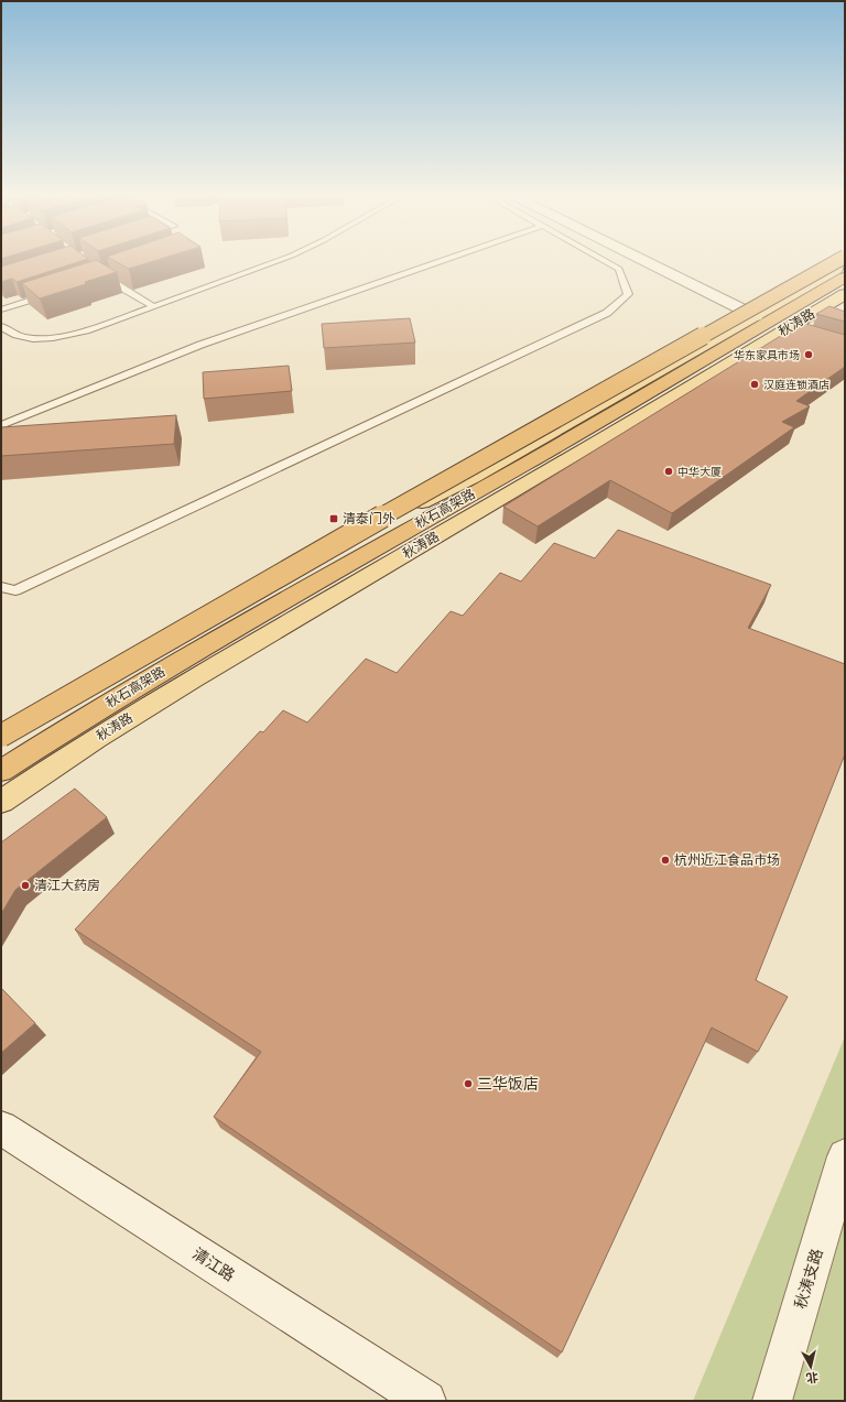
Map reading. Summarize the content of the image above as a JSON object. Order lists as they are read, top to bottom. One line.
{"streets":{"highway":["秋石高架路"],"main road":["秋涛路"],"street":["清江路","秋涛支路"]},"places":{"other":["华东家具市场","汉庭连锁酒店","中华大厦","杭州近江食品市场","清江大药房","三华饭店"],"transit":["清泰门外"]},"north":"bottom"}
